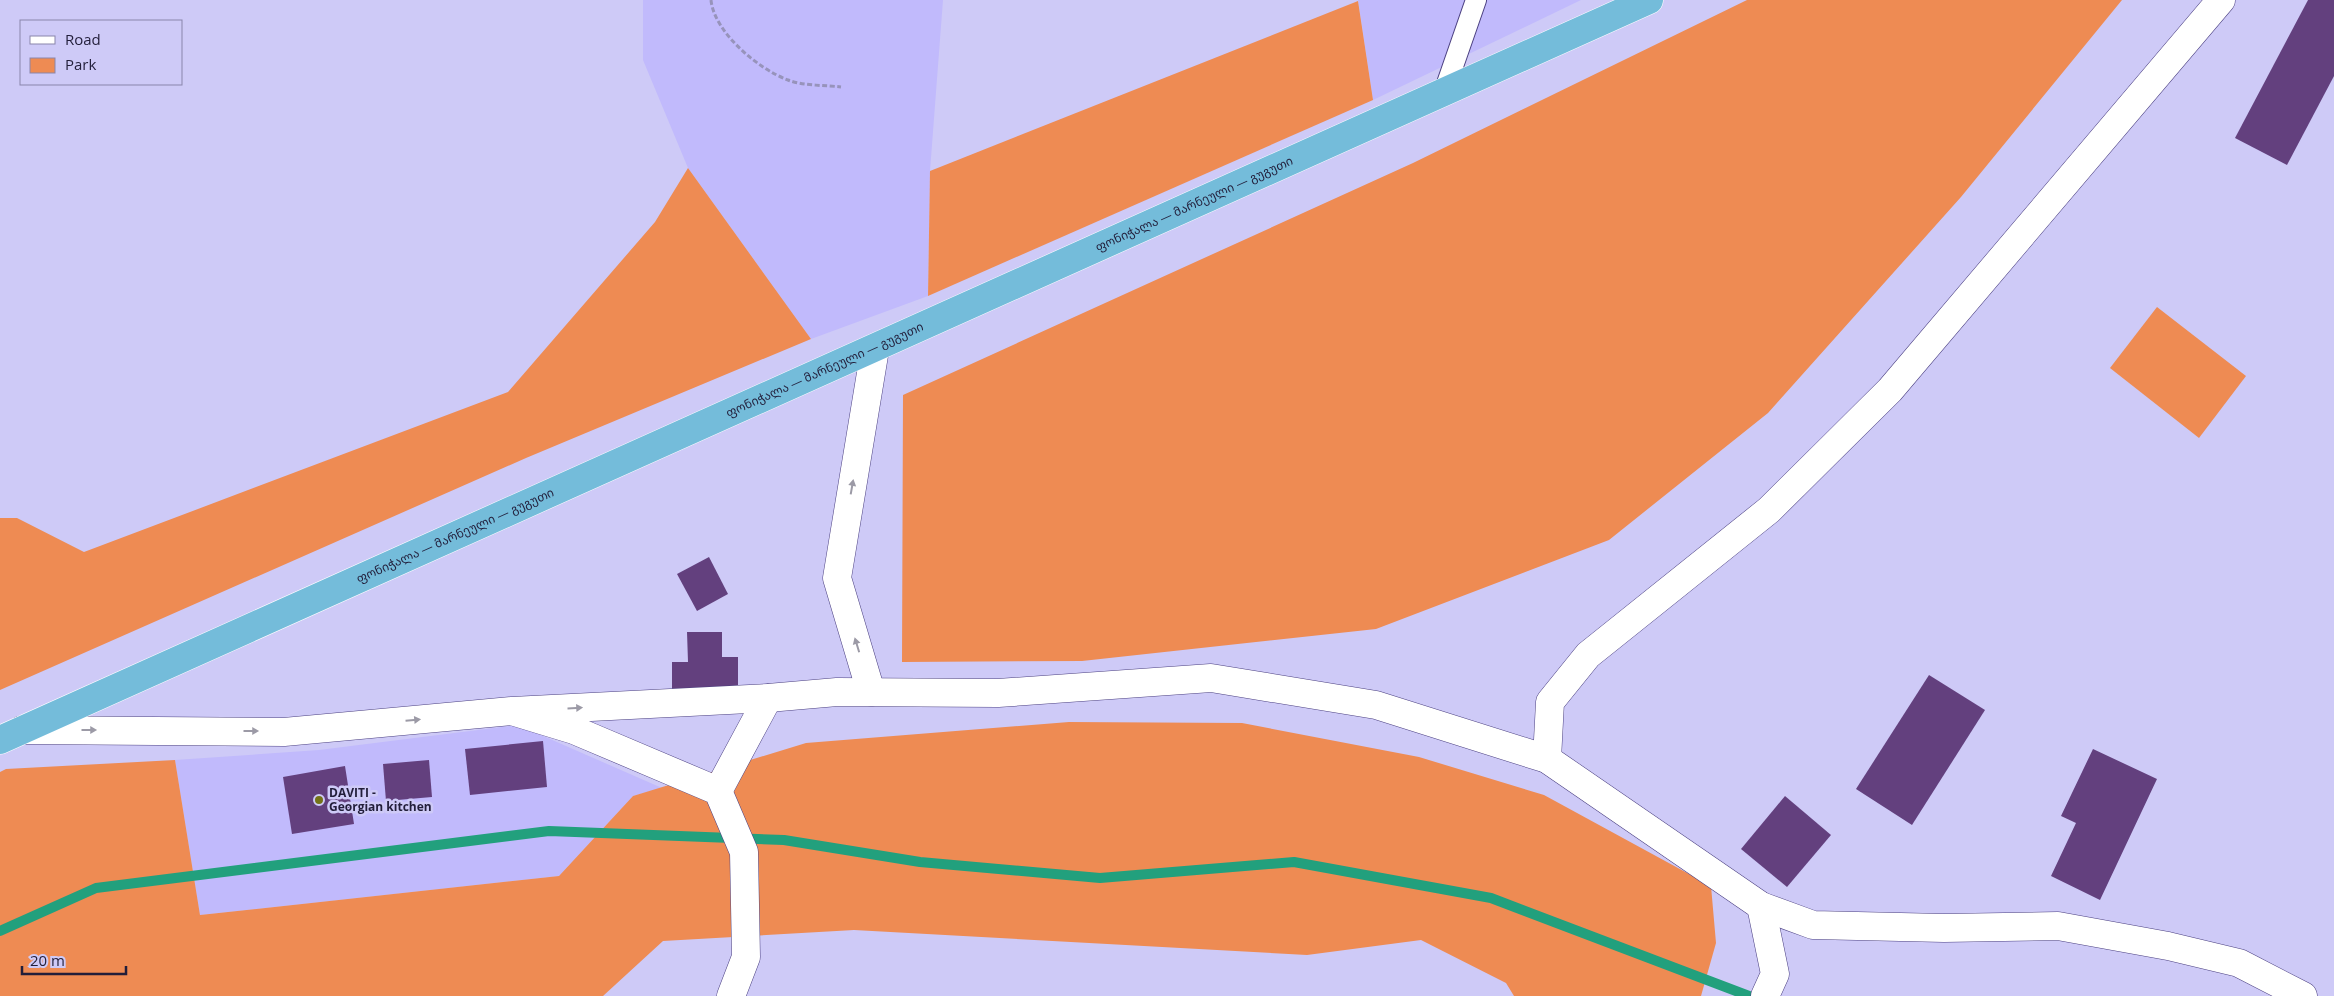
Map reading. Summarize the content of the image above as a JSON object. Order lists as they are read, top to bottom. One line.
{"streets":{"highway":["ფონიჭალა — მარნეული — გუგუთი"]},"places":["DAVITI - Georgian kitchen"],"legend":["Road","Park"],"scale_bar":"20 m"}
